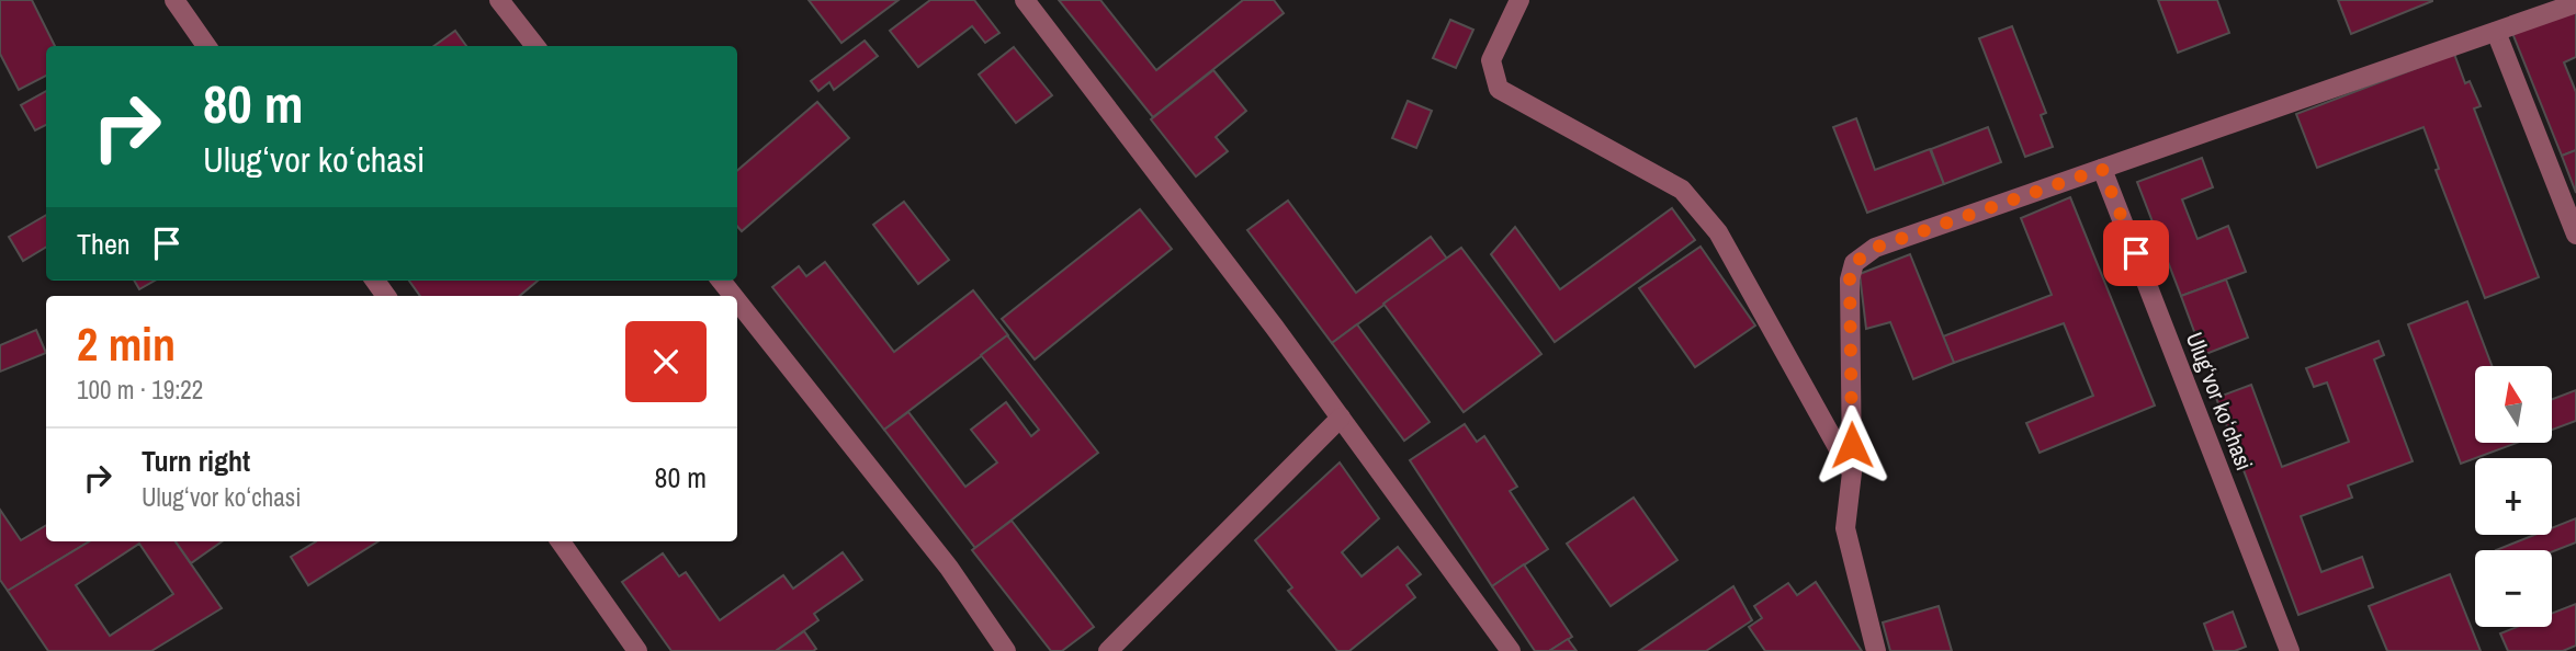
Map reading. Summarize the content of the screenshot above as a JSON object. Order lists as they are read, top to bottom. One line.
{"streets":{"street":["Ulugʻvor koʻchasi"]},"north":"top","page":{"turn":["80 m","Ulugʻvor koʻchasi"],"then":"Then","heading":["2 min","100 m · 19:22"],"map_buttons":["+","−"],"list":[{"name":"Turn right","note":"Ulugʻvor koʻchasi","value":"80 m"}]}}
